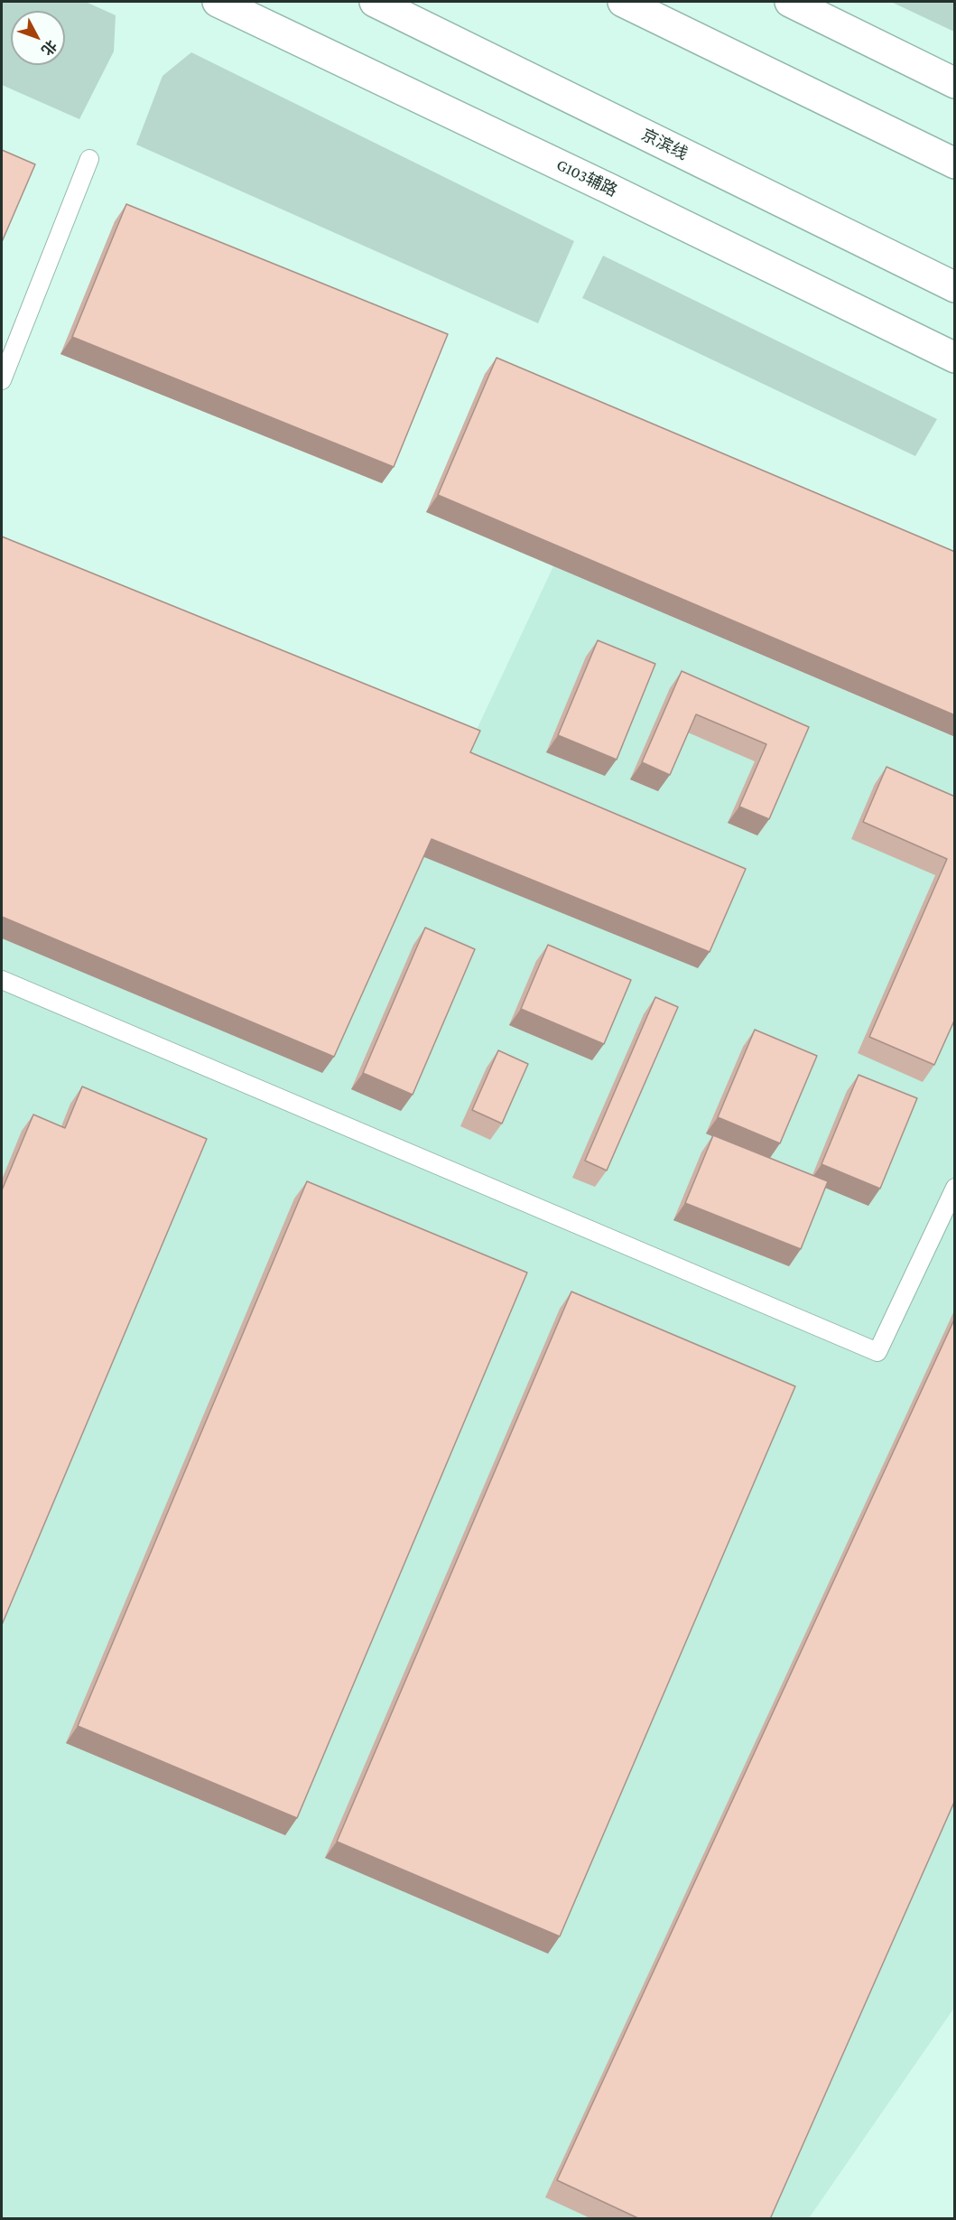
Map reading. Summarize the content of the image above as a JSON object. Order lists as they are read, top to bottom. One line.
{"streets":{"main road":["京滨线","G103辅路"]},"north":"bottom right"}
